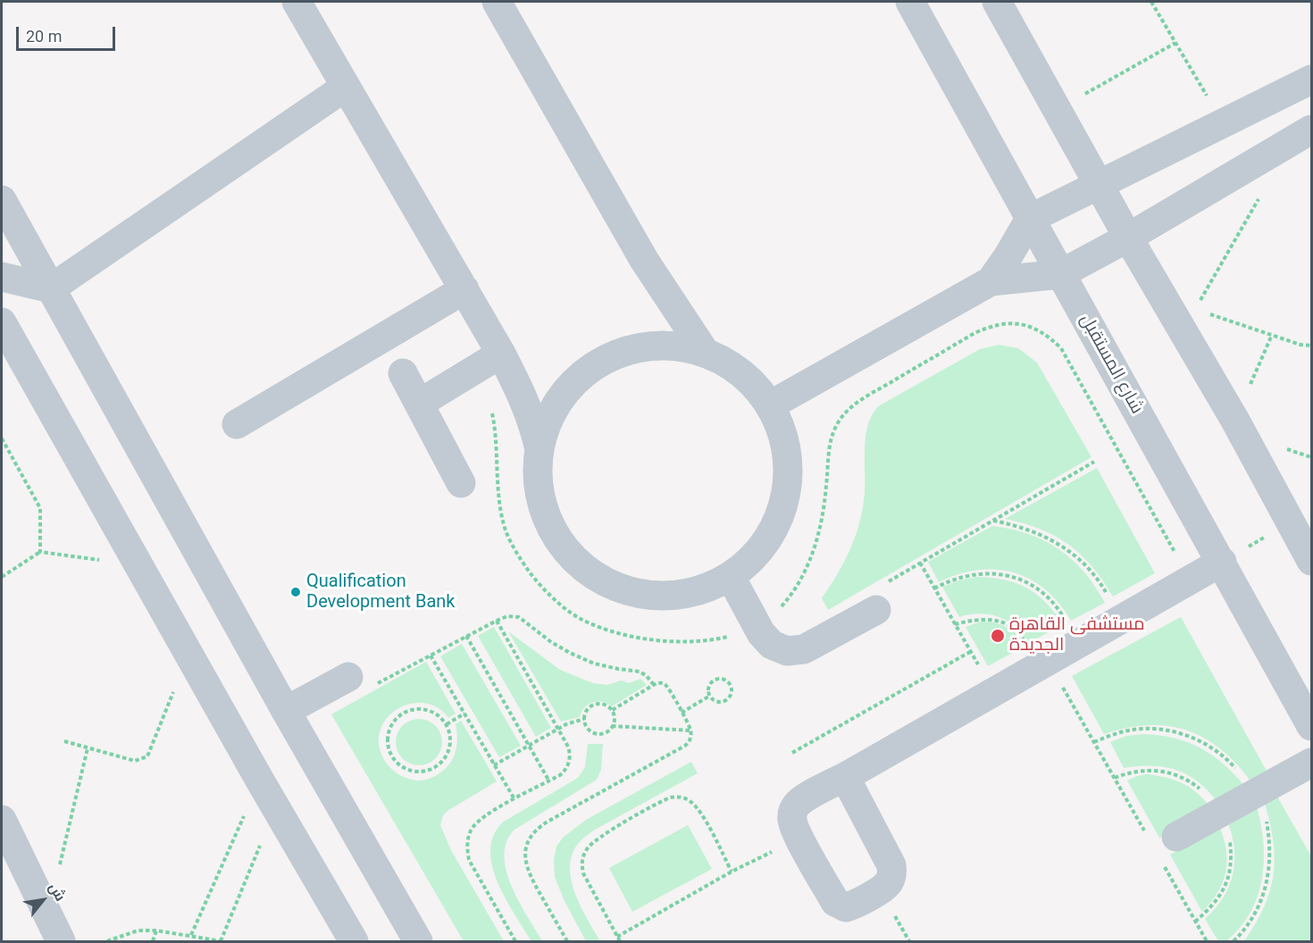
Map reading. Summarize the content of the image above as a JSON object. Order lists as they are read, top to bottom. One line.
{"streets":{"street":["شارع المستقبل"]},"places":["Qualification Development Bank","مستشفى القاهرة الجديدة"],"scale_bar":"20 m","north":"top right"}
